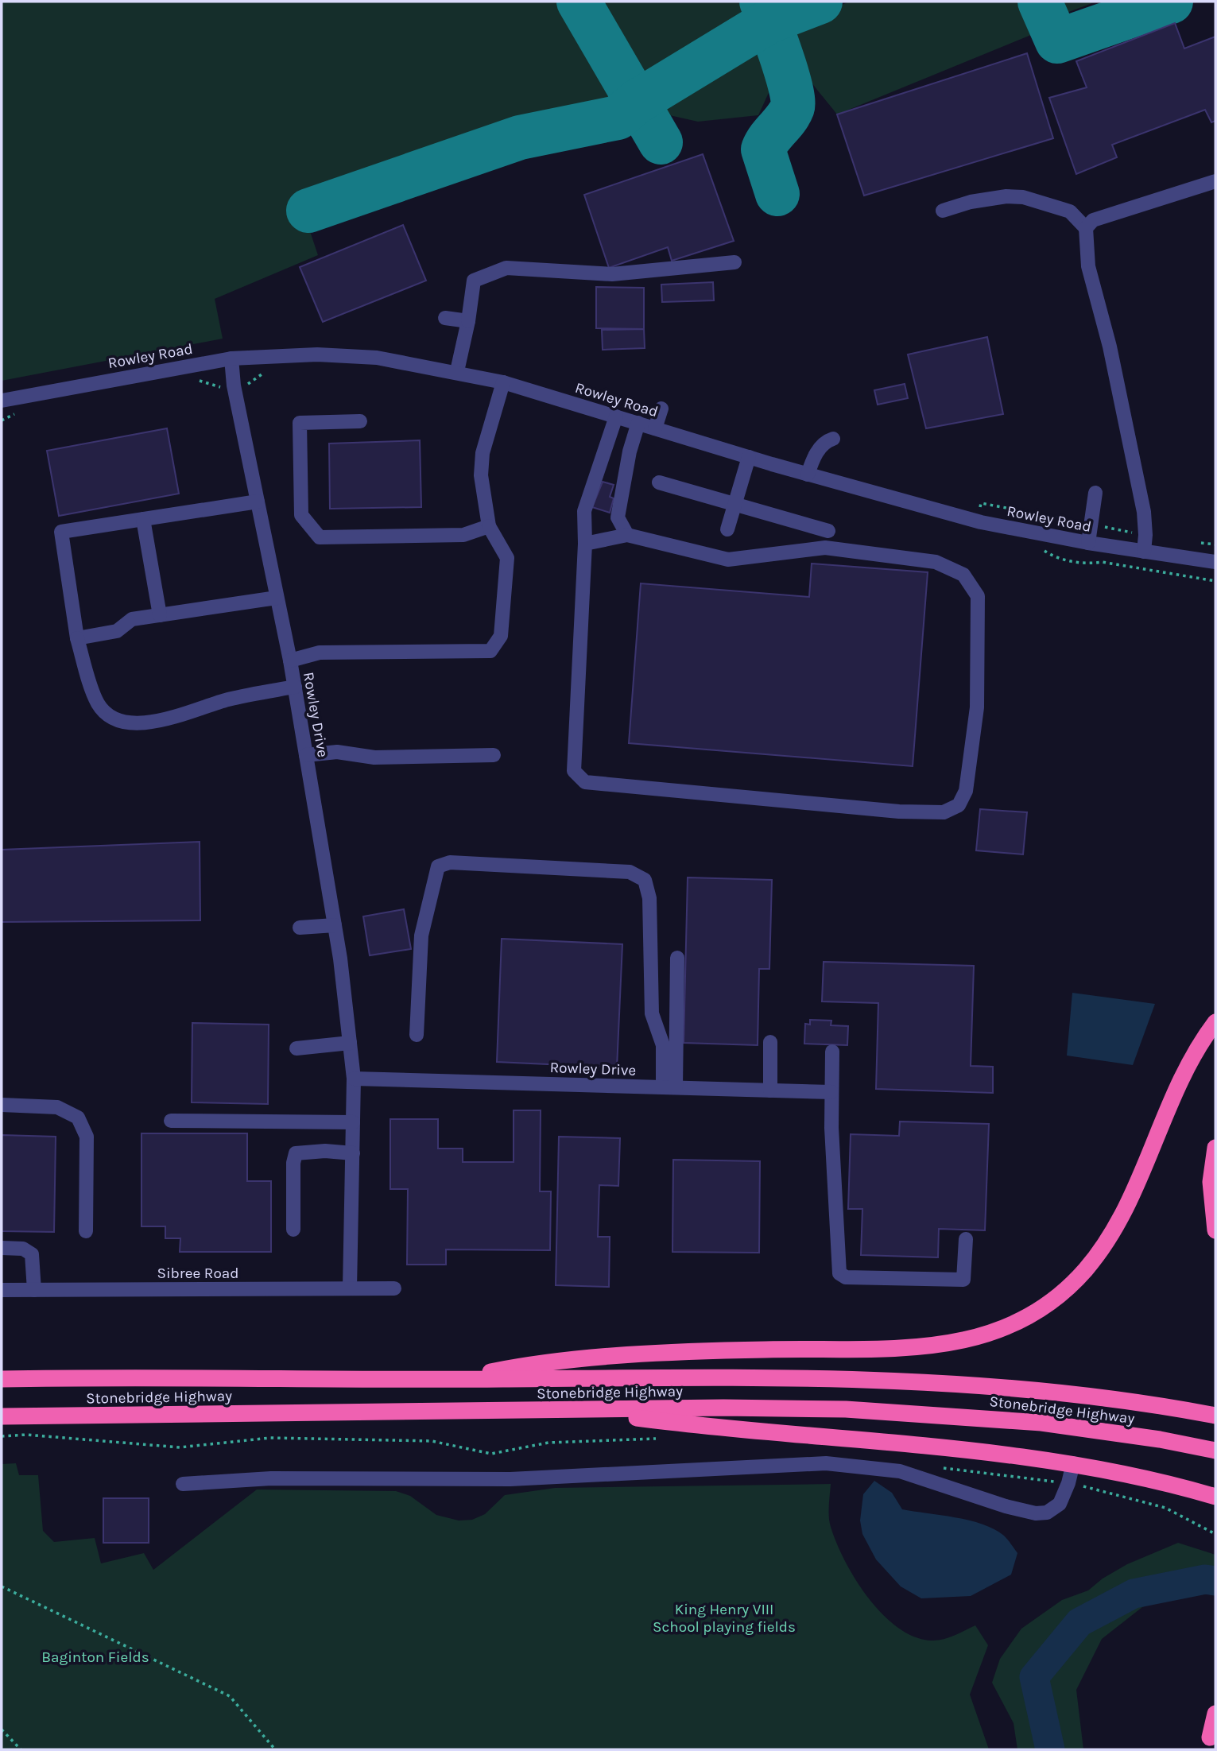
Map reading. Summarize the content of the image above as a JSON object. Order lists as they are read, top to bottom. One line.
{"streets":{"highway":["Stonebridge Highway"],"street":["Rowley Road","Rowley Drive","Sibree Road"]},"crossings":[["Rowley Road","Rowley Drive"],["Rowley Drive","Sibree Road"]],"parks":["King Henry VIII School playing fields","Baginton Fields"]}
